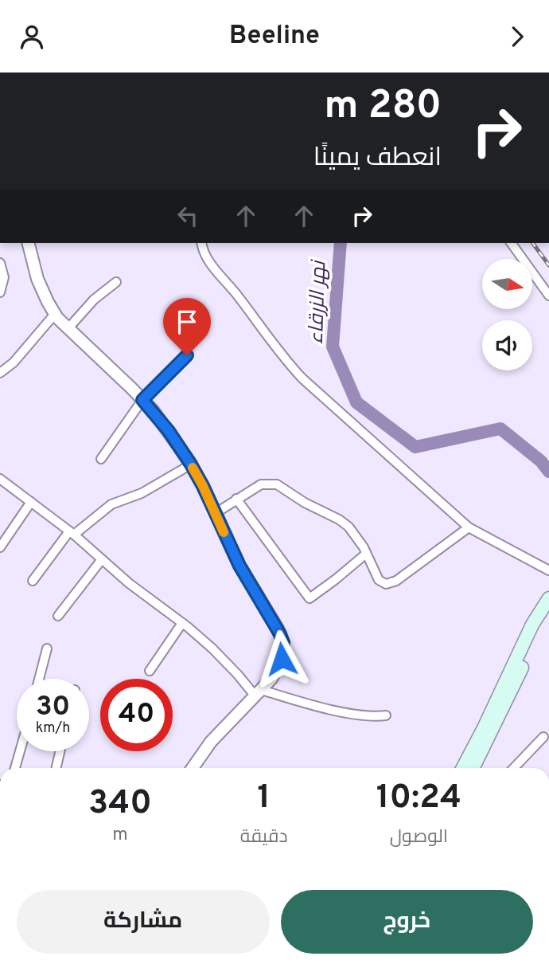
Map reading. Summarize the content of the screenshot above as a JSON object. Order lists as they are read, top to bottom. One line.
{"water":["نهر الزرقاء"],"north":"right","page":{"header":"Beeline","turn":["280 m","انعطف يمينًا"],"speed":"30 km/h","limit":"40","eta":["10:24","الوصول","1","دقيقة","340","m"],"buttons":["خروج","مشاركة"]}}
